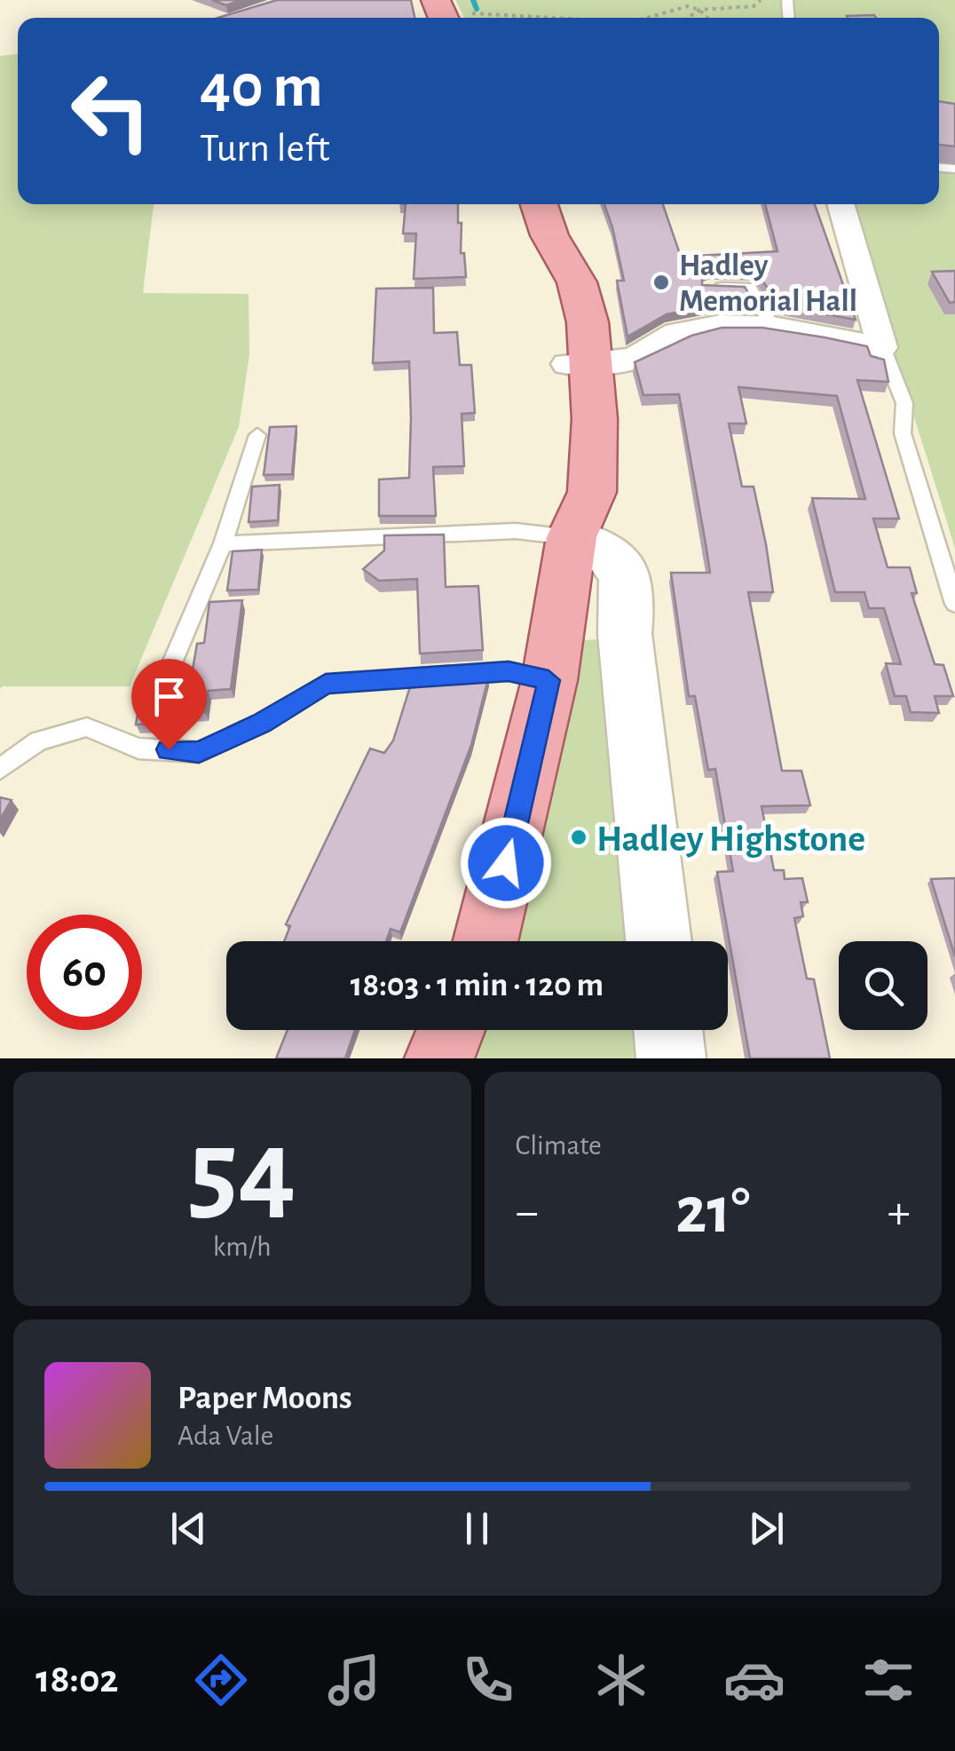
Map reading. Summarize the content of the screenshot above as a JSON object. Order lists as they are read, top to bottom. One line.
{"places":["Hadley Memorial Hall","Hadley Highstone"],"page":{"turn":["40 m","Turn left"],"limit":"60","trip":"18:03 · 1 min · 120 m","tile":[["54","km/h"],"Climate"],"heat":["−","21°","+"],"song":["Paper Moons","Ada Vale"],"tabs":"18:02"}}
